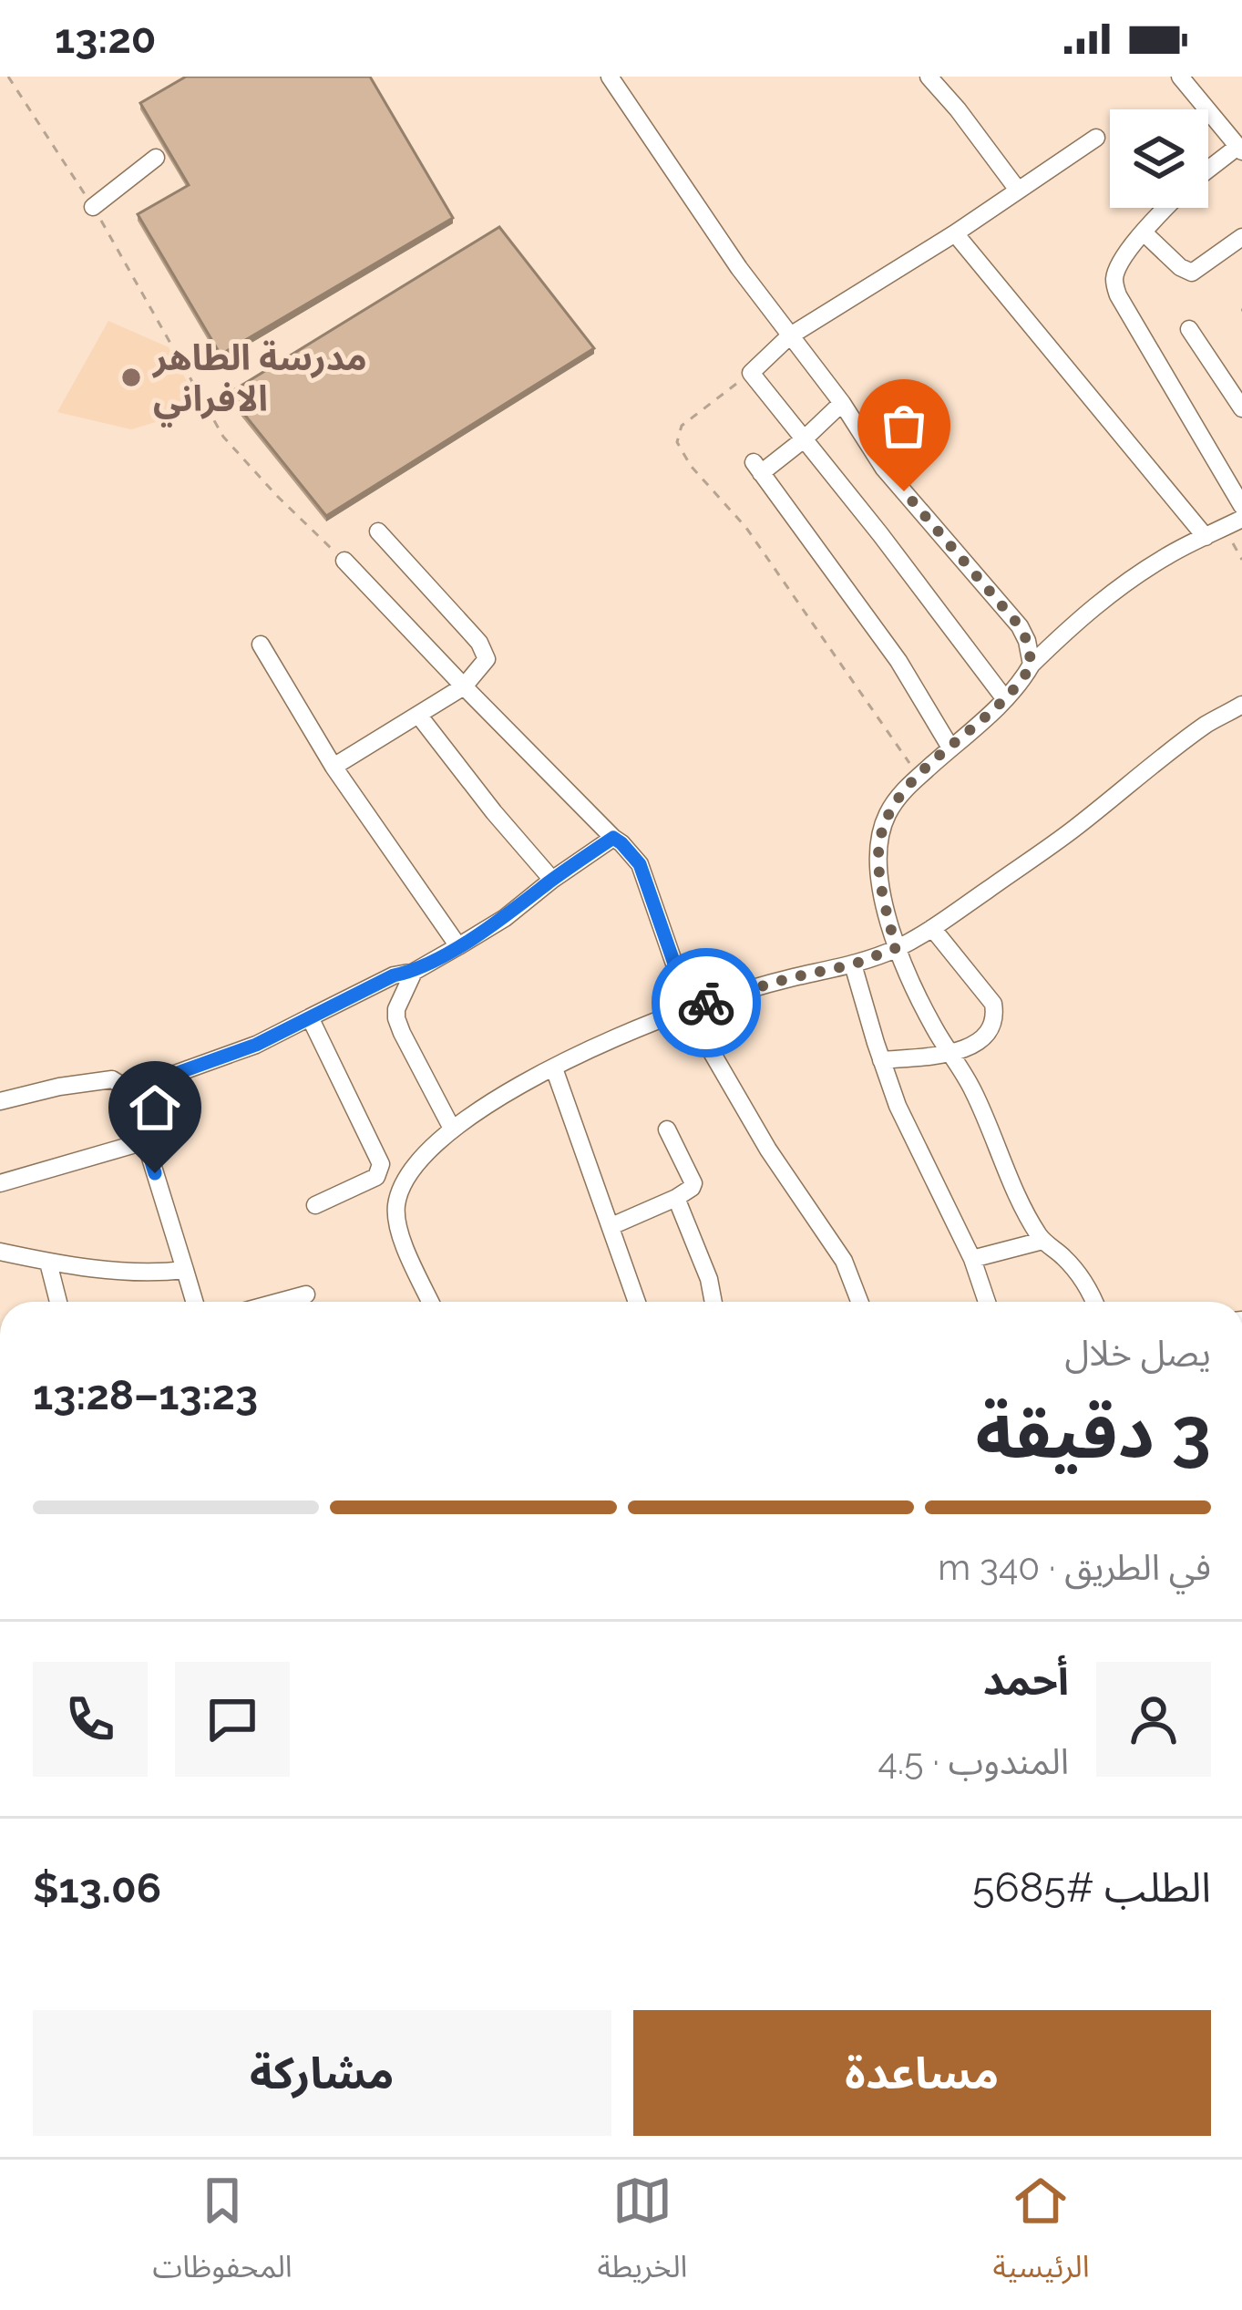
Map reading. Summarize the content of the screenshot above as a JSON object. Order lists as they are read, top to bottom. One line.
{"places":["مدرسة الطاهر الافراني"],"page":{"status":"13:20","heading":["3 دقيقة","يصل خلال","13:23–13:28"],"panel":["أحمد","المندوب · 4.5","الطلب #5685","$13.06"],"bar":"في الطريق · 340 m","buttons":["مساعدة","مشاركة"],"tabs":["الرئيسية","الخريطة","المحفوظات"]}}
